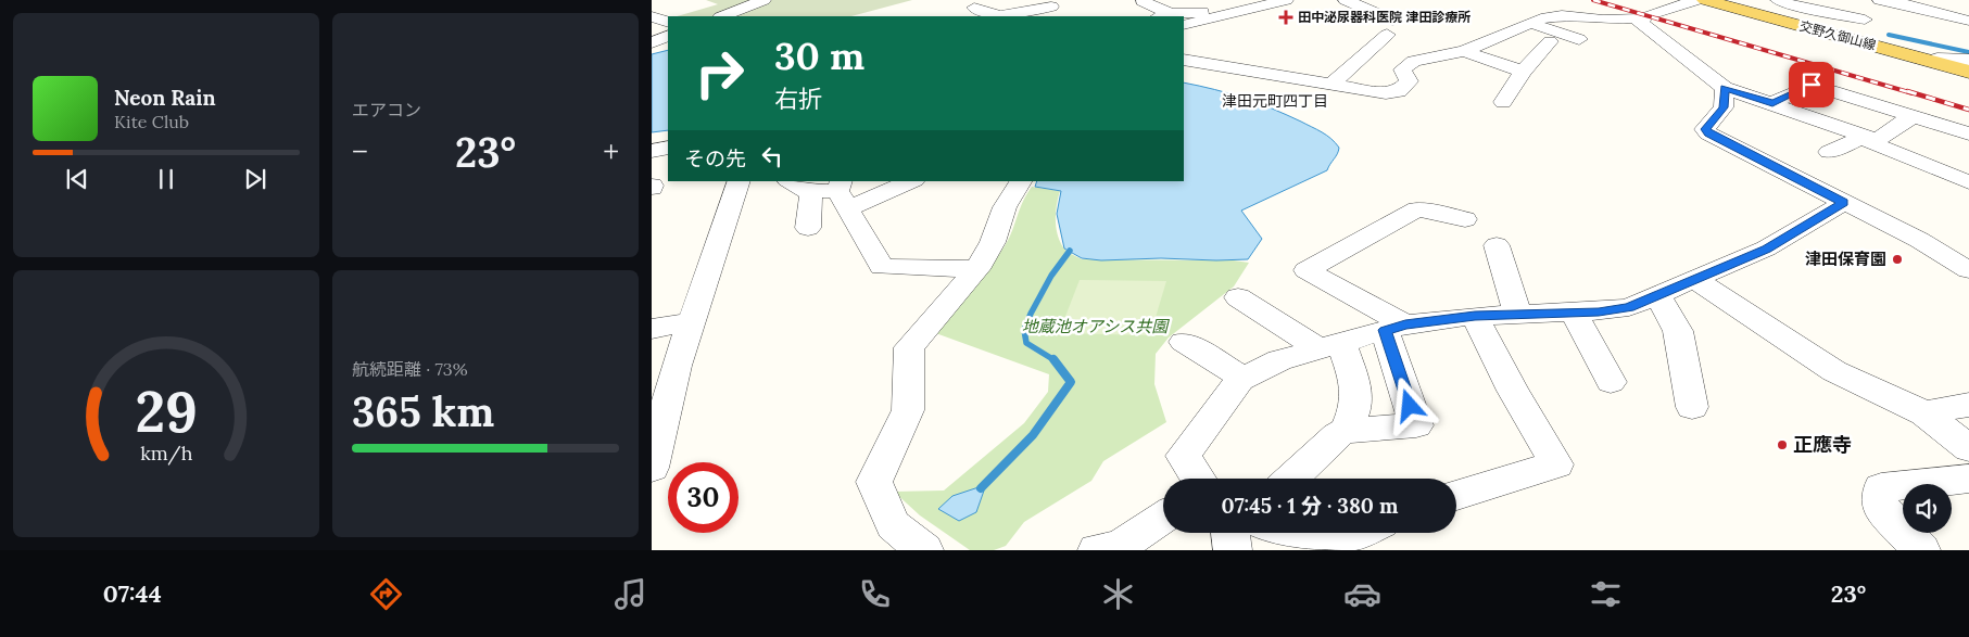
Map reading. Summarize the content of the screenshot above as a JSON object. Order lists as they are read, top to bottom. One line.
{"streets":{"main road":["交野久御山線"]},"districts":["津田元町四丁目"],"parks":["地蔵池オアシス共園"],"places":{"health":["田中泌尿器科医院 津田診療所"],"other":["津田保育園","正應寺"]},"page":{"tile":["エアコン",["航続距離 · 73%","365 km"]],"turn":["30 m","右折"],"song":["Neon Rain","Kite Club"],"heat":["−","23°","+"],"then":"その先","limit":"30","trip":"07:45 · 1 分 · 380 m","tabs":["07:44","23°"],"gauge":["29","km/h"]}}
